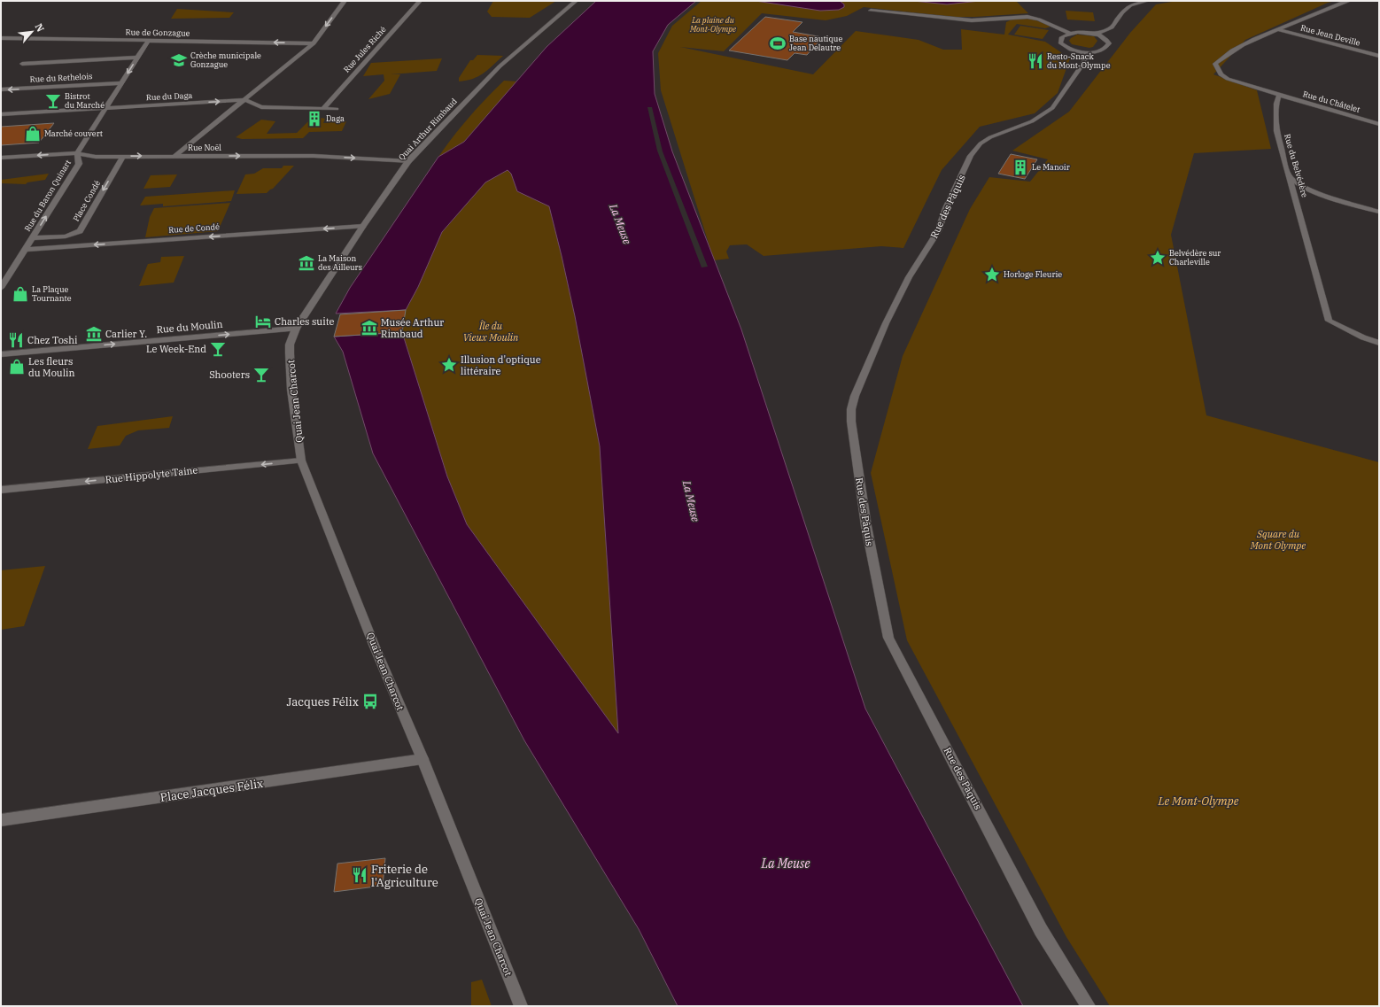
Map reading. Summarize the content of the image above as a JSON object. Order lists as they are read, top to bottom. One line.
{"streets":{"street":["Rue de Gonzague","Rue Jean Deville","Rue Jules Riché","Rue du Rethelois","Rue du Daga","Rue du Châtelet","Quai Arthur Rimbaud","Rue Noël","Rue du Belvédère","Rue du Baron Quinart","Place Condé","Rue des Pâquis","Rue de Condé","Rue du Moulin","Quai Jean Charcot","Rue Hippolyte Taine","Place Jacques Félix"]},"crossings":[["Rue de Gonzague","Rue du Baron Quinart"],["Rue Jules Riché","Rue du Daga"],["Rue du Rethelois","Rue du Baron Quinart"],["Rue du Daga","Rue du Baron Quinart"],["Rue du Châtelet","Rue du Belvédère"],["Quai Arthur Rimbaud","Rue Noël"],["Quai Arthur Rimbaud","Rue de Condé"],["Quai Arthur Rimbaud","Rue du Moulin"],["Quai Arthur Rimbaud","Quai Jean Charcot"],["Rue Noël","Rue du Baron Quinart"],["Rue Noël","Place Condé"],["Rue du Baron Quinart","Place Condé"],["Rue du Baron Quinart","Rue de Condé"],["Rue du Moulin","Quai Jean Charcot"],["Quai Jean Charcot","Rue Hippolyte Taine"],["Quai Jean Charcot","Place Jacques Félix"]],"one_way":["Rue de Gonzague","Rue du Daga","Place Condé","Rue de Condé","Rue du Moulin","Rue Hippolyte Taine"],"water":["La Meuse"],"parks":["La plaine du Mont-Olympe","Île du Vieux Moulin","Square du Mont Olympe","Le Mont-Olympe"],"places":{"sports":["Base nautique Jean Delautre"],"school or university":["Crèche municipale Gonzague"],"restaurant":["Resto-Snack du Mont-Olympe","Chez Toshi","Friterie de l'Agriculture"],"bar":["Bistrot du Marché","Le Week-End","Shooters"],"building":["Daga","Le Manoir"],"shop":["Marché couvert","La Plaque Tournante","Les fleurs du Moulin"],"place":["Belvédère sur Charleville","Horloge Fleurie","Illusion d'optique littéraire"],"museum":["La Maison des Ailleurs","Musée Arthur Rimbaud","Carlier Y."],"hotel":["Charles suite"],"bus stop":["Jacques Félix"]},"north":"top right"}
